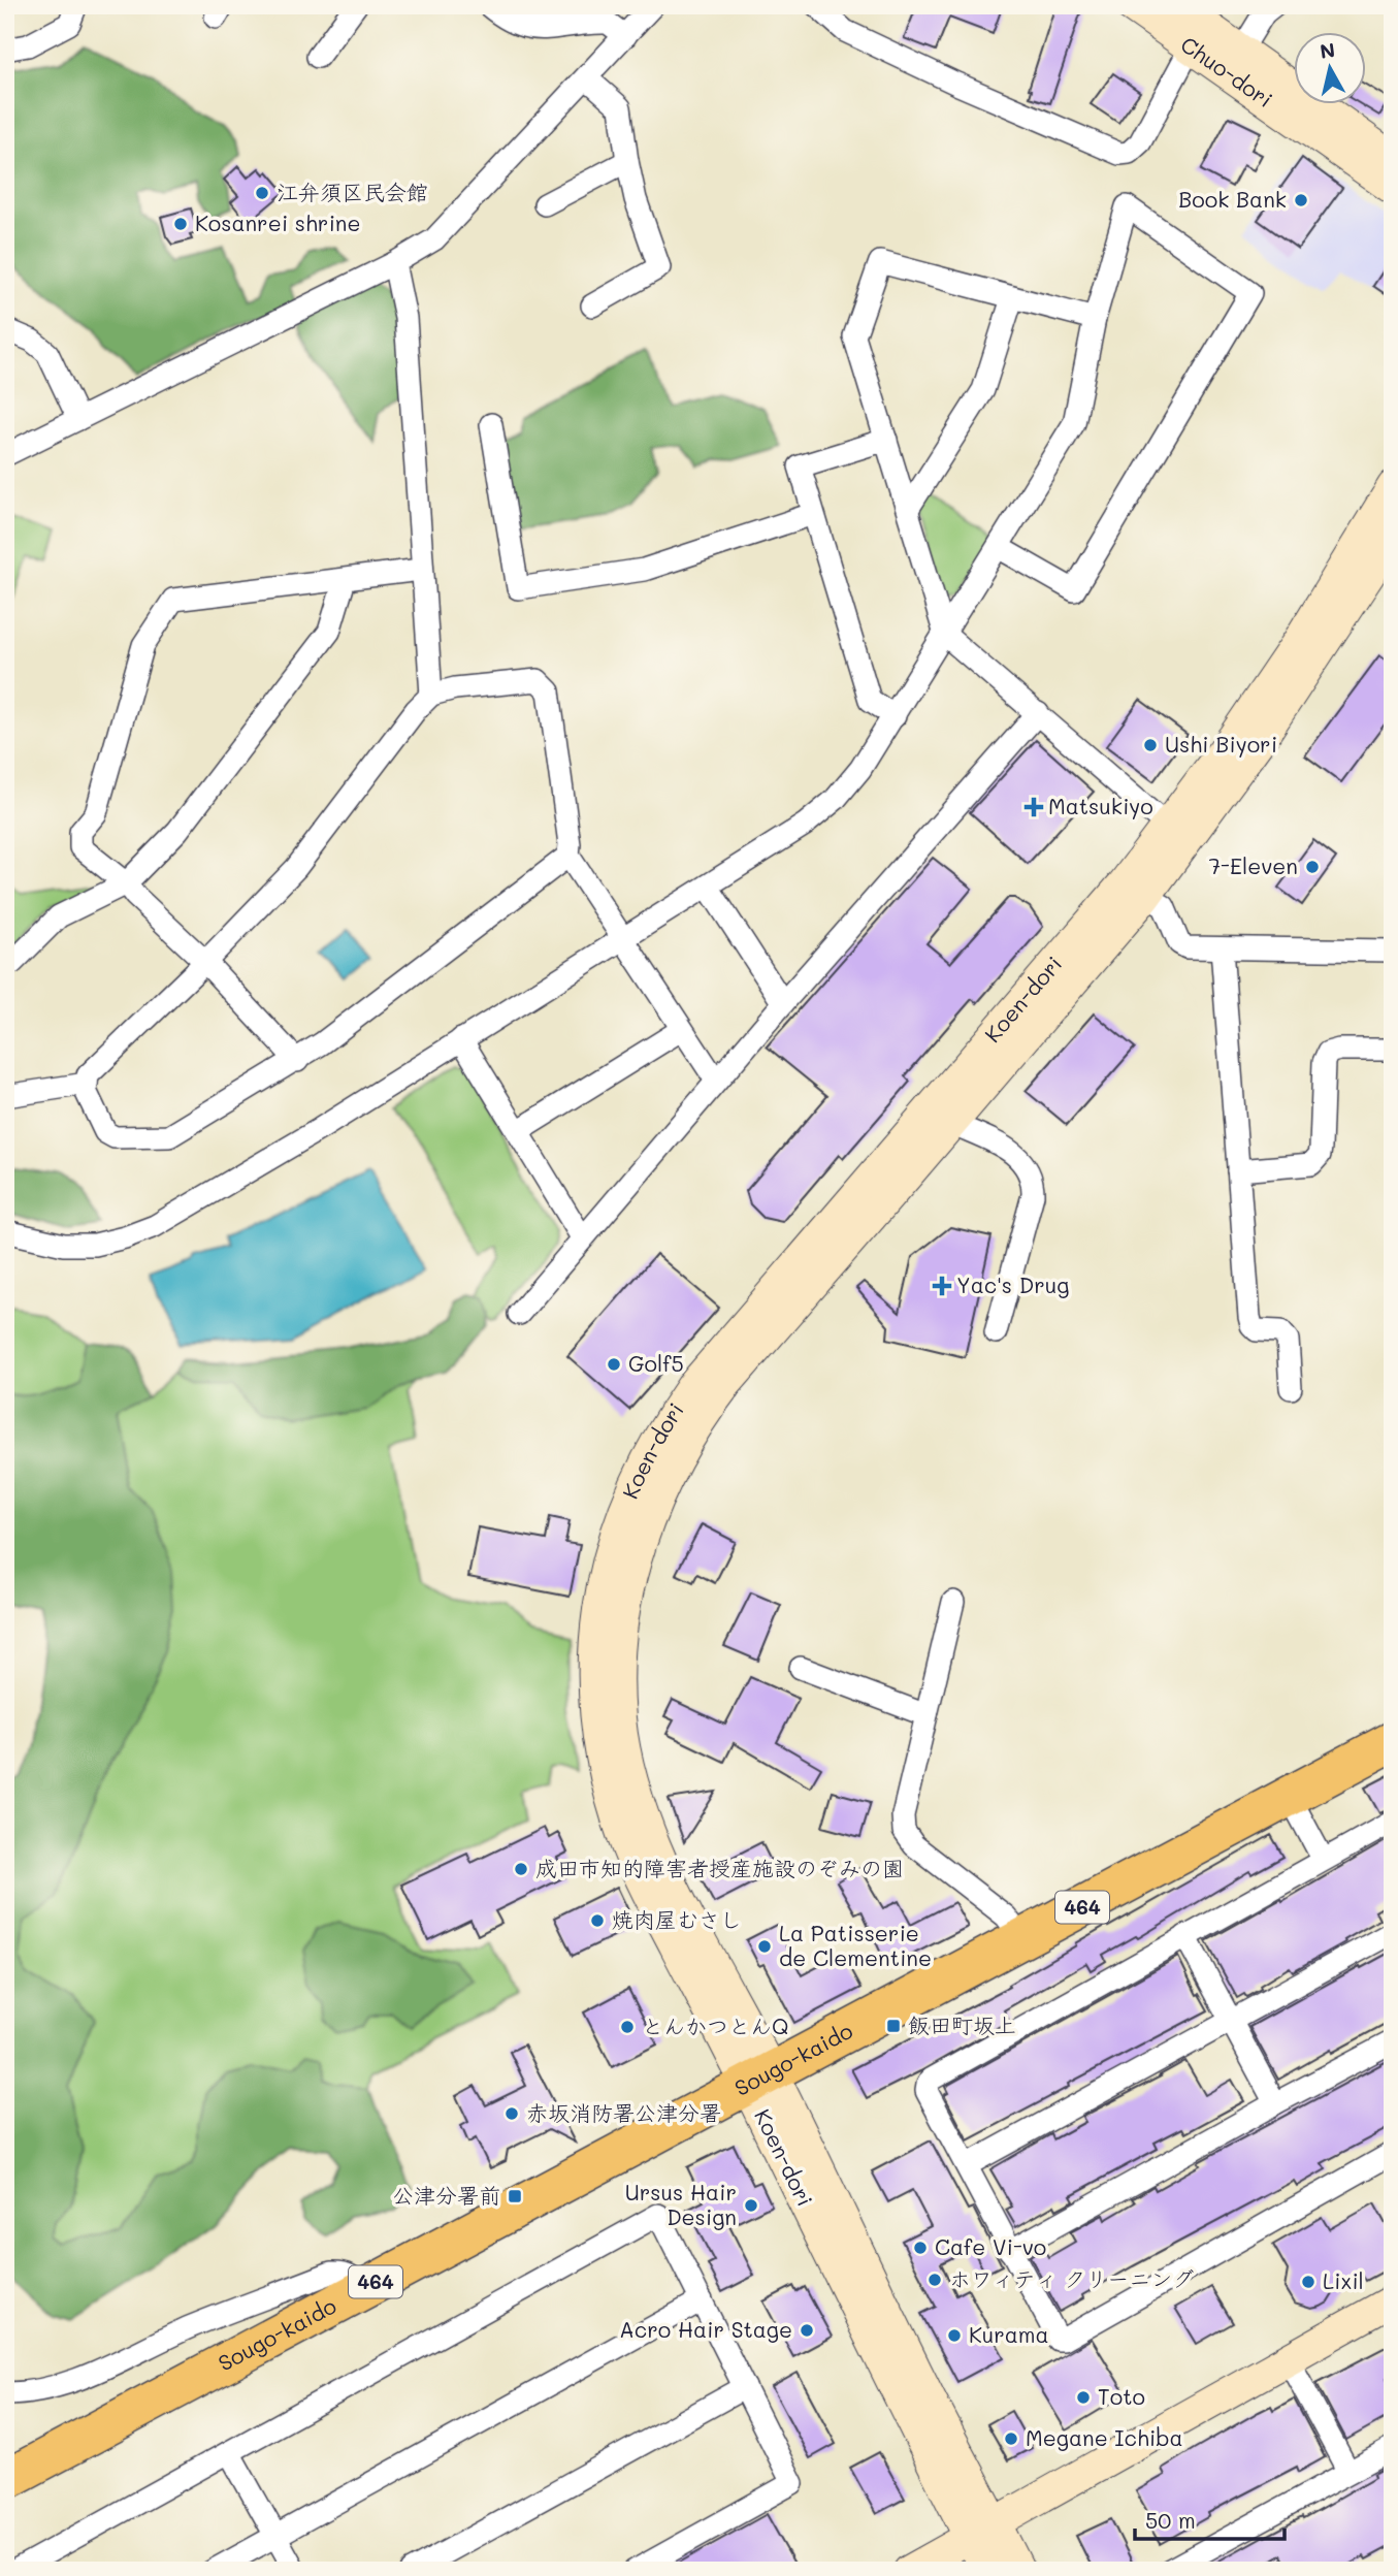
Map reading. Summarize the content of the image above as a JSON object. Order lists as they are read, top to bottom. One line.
{"streets":{"highway":["464","Sougo-kaido"],"street":["Chuo-dori","Koen-dori"]},"crossings":[["Koen-dori","Sougo-kaido"]],"places":{"other":["江弁須区民会館","Book Bank","Kosanrei shrine","Ushi Biyori","7-Eleven","Golf5","成田市知的障害者授産施設のぞみの園","焼肉屋むさし","La Patisserie de Clementine","とんかつとんQ","赤坂消防署公津分署","Ursus Hair Design","Cafe Vi-vo","ホワィティ クリーニング","Lixil","Acro Hair Stage","Kurama","Toto","Megane Ichiba"],"health":["Matsukiyo","Yac's Drug"],"transit":["飯田町坂上","公津分署前"]},"scale_bar":"50 m","north":"top"}
